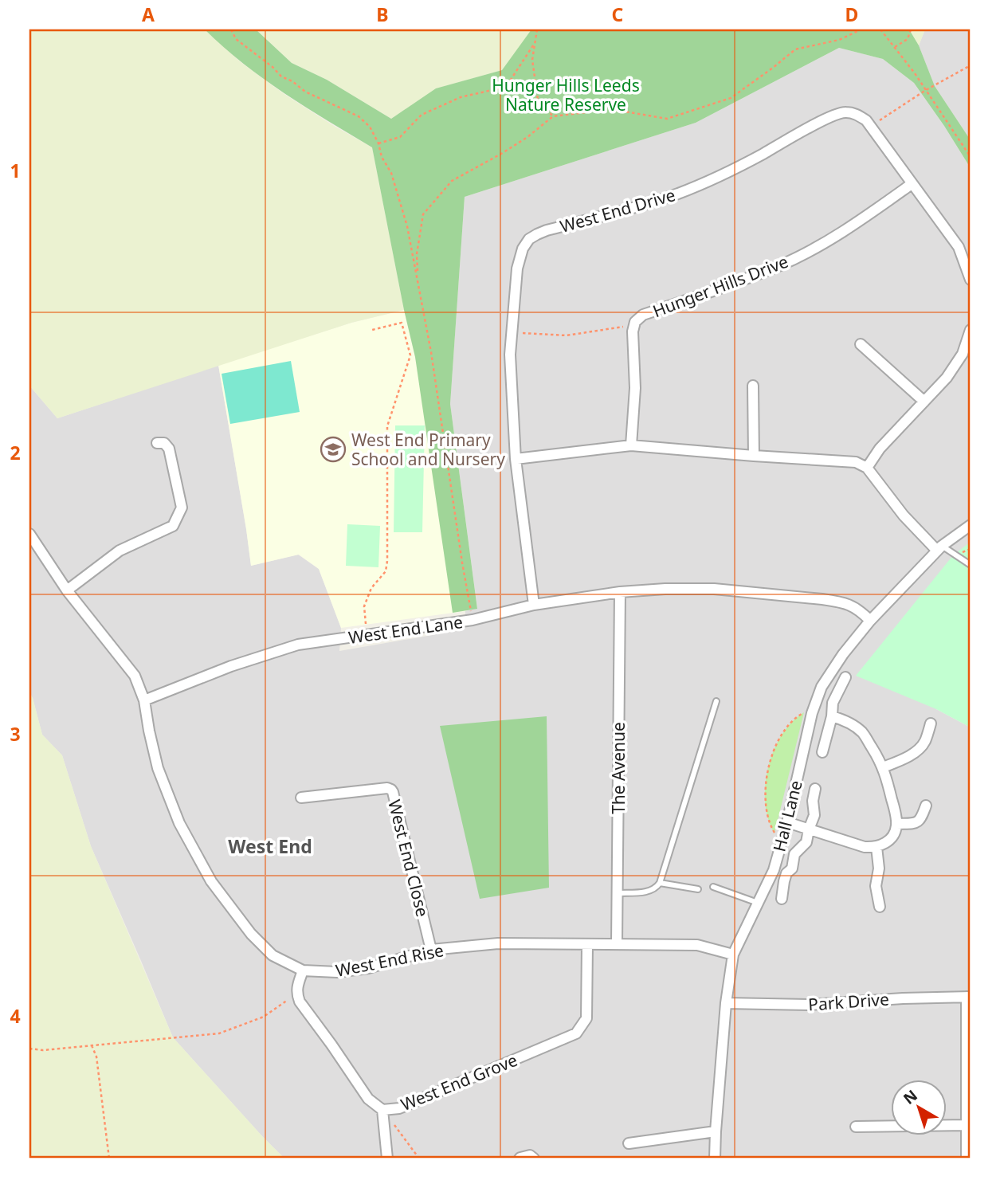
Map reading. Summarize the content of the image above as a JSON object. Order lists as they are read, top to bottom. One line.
{"streets":{"street":["West End Drive","Hunger Hills Drive","West End Lane","The Avenue","Hall Lane","West End Close","West End Rise","Park Drive","West End Grove"]},"crossings":[["West End Drive","Hunger Hills Drive"],["West End Drive","West End Lane"],["West End Lane","The Avenue"],["West End Lane","Hall Lane"],["West End Lane","West End Rise"],["The Avenue","West End Rise"],["Hall Lane","West End Rise"],["Hall Lane","Park Drive"],["West End Close","West End Rise"],["West End Rise","West End Grove"]],"districts":["West End"],"parks":["Hunger Hills Leeds Nature Reserve"],"places":{"school or university":["West End Primary School and Nursery"]},"north":"top left","grid":{"columns":["A","B","C","D"],"rows":["1","2","3","4"]}}
